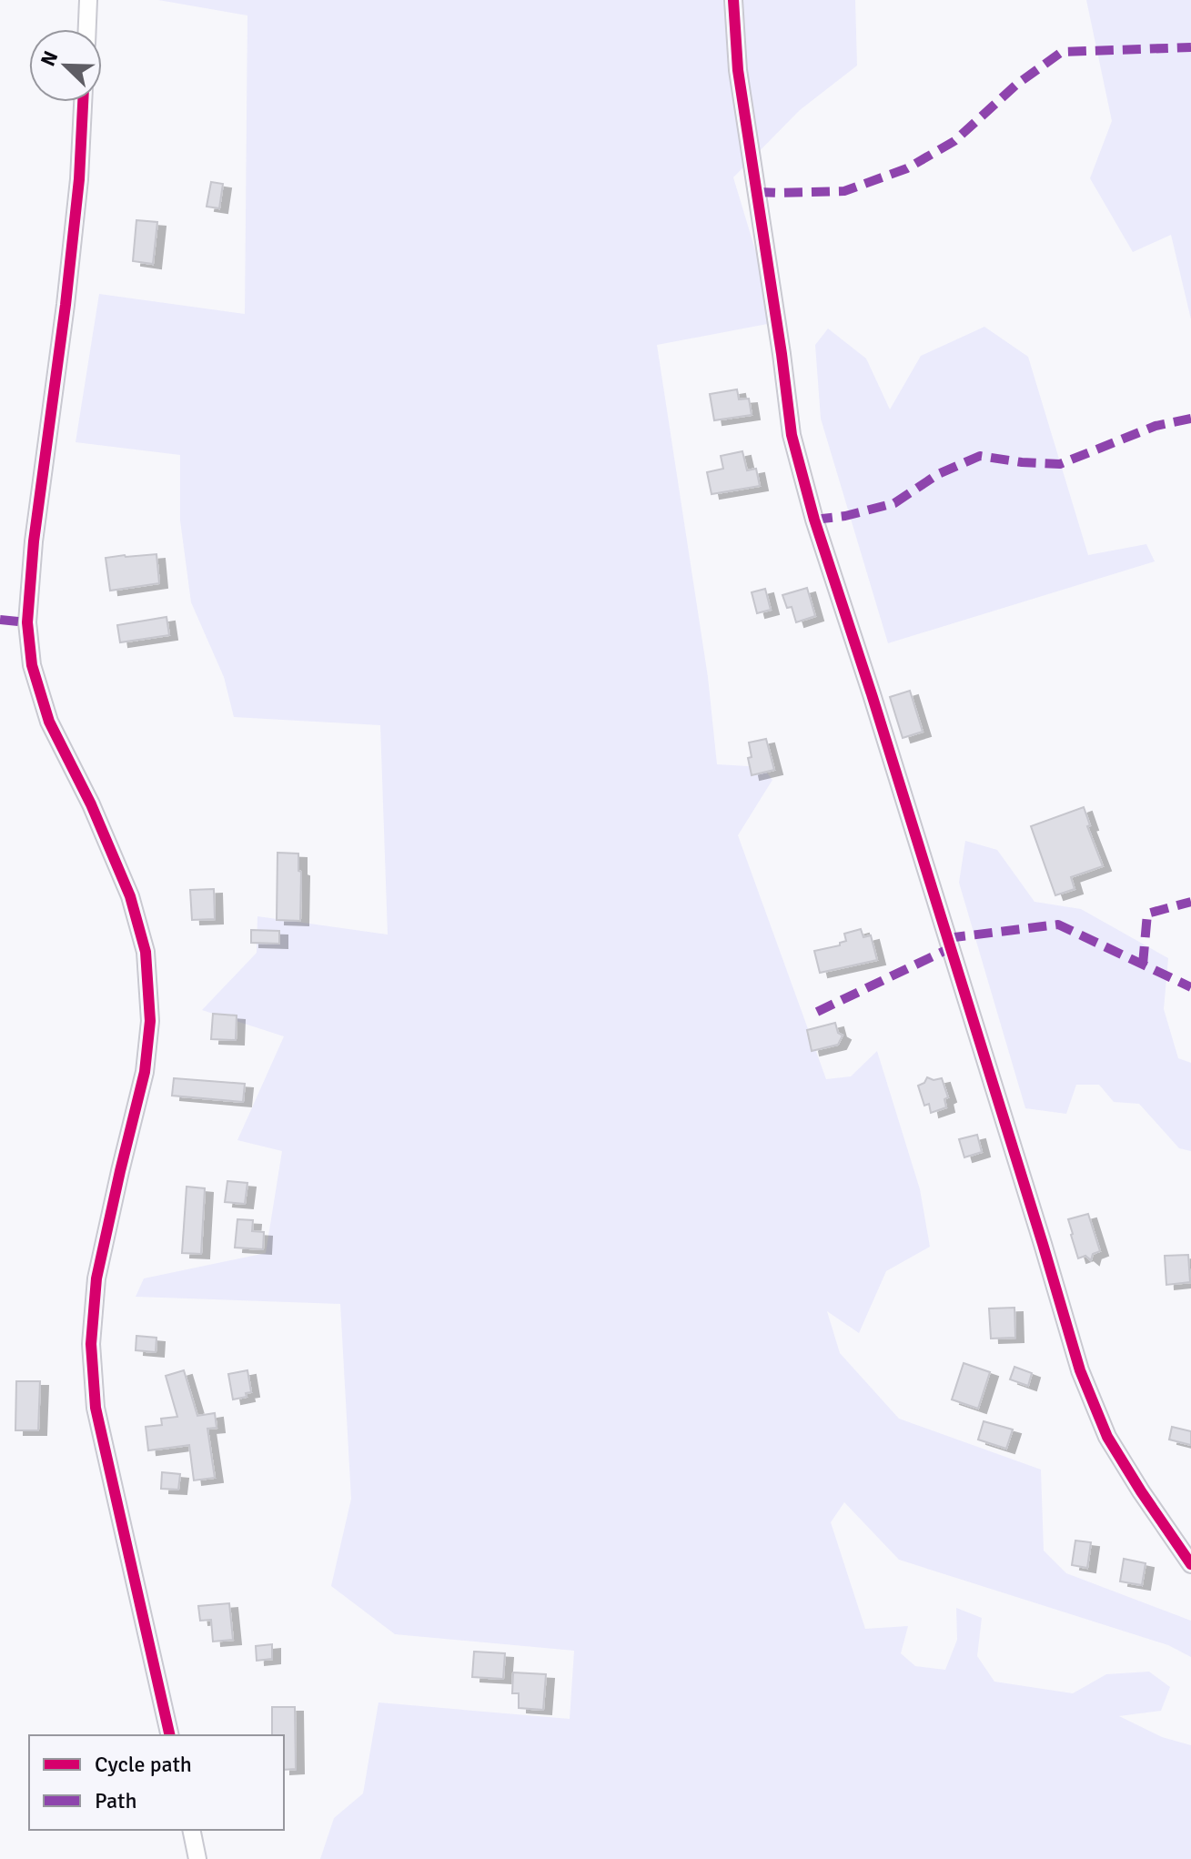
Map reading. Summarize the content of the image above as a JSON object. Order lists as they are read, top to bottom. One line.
{"legend":["Cycle path","Path"],"north":"top left"}
